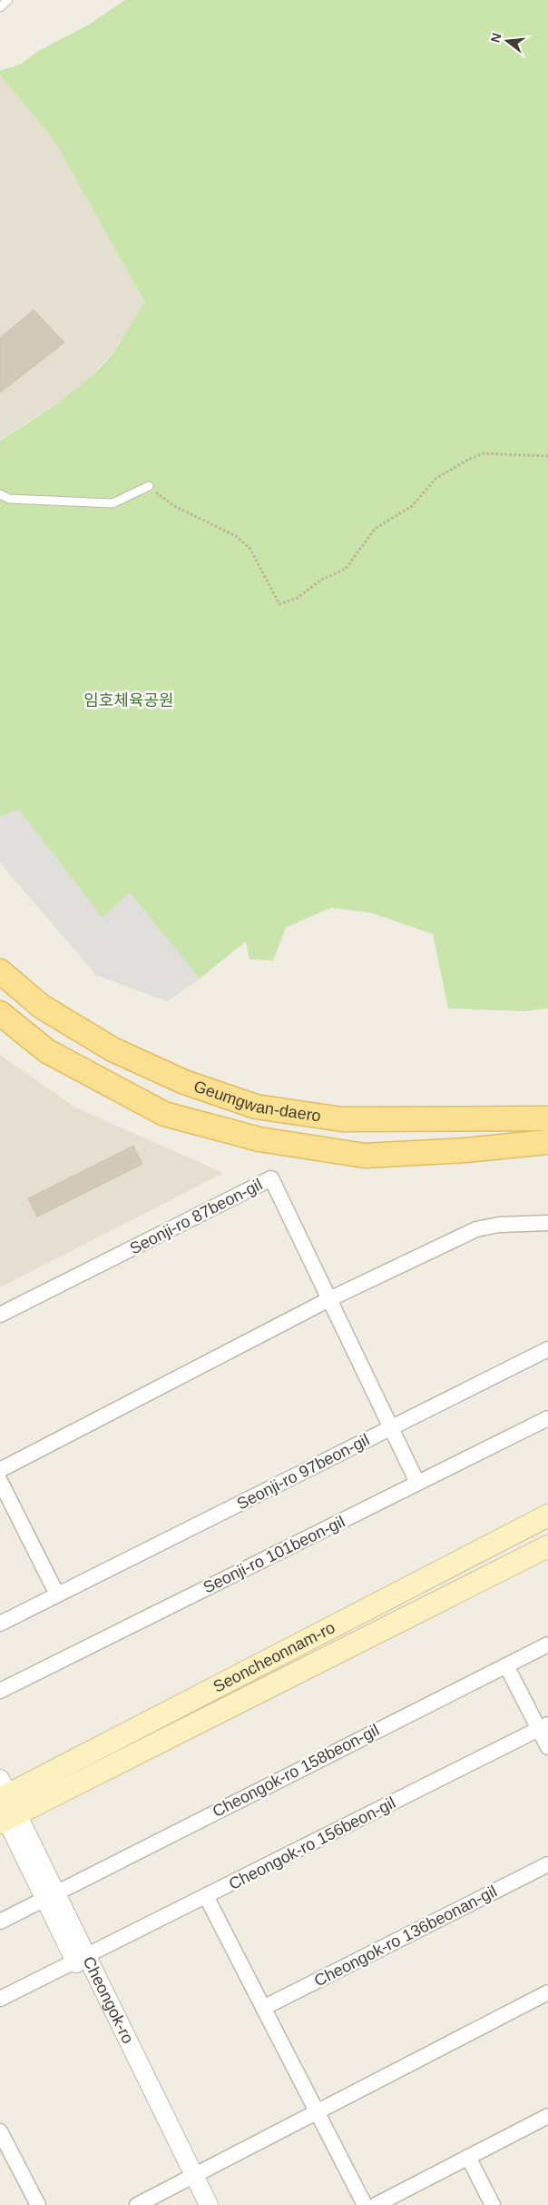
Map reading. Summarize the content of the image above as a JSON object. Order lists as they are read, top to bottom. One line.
{"streets":{"main road":["Geumgwan-daero","Seoncheonnam-ro"],"street":["Seonji-ro 87beon-gil","Seonji-ro 97beon-gil","Seonji-ro 101beon-gil","Cheongok-ro 158beon-gil","Cheongok-ro 156beon-gil","Cheongok-ro 136beonan-gil","Cheongok-ro"]},"crossings":[["Seonji-ro 87beon-gil","Seonji-ro 97beon-gil"],["Seonji-ro 87beon-gil","Seonji-ro 101beon-gil"],["Seoncheonnam-ro","Cheongok-ro"],["Cheongok-ro 158beon-gil","Cheongok-ro"],["Cheongok-ro 156beon-gil","Cheongok-ro"]],"parks":["임호체육공원"],"north":"left"}
